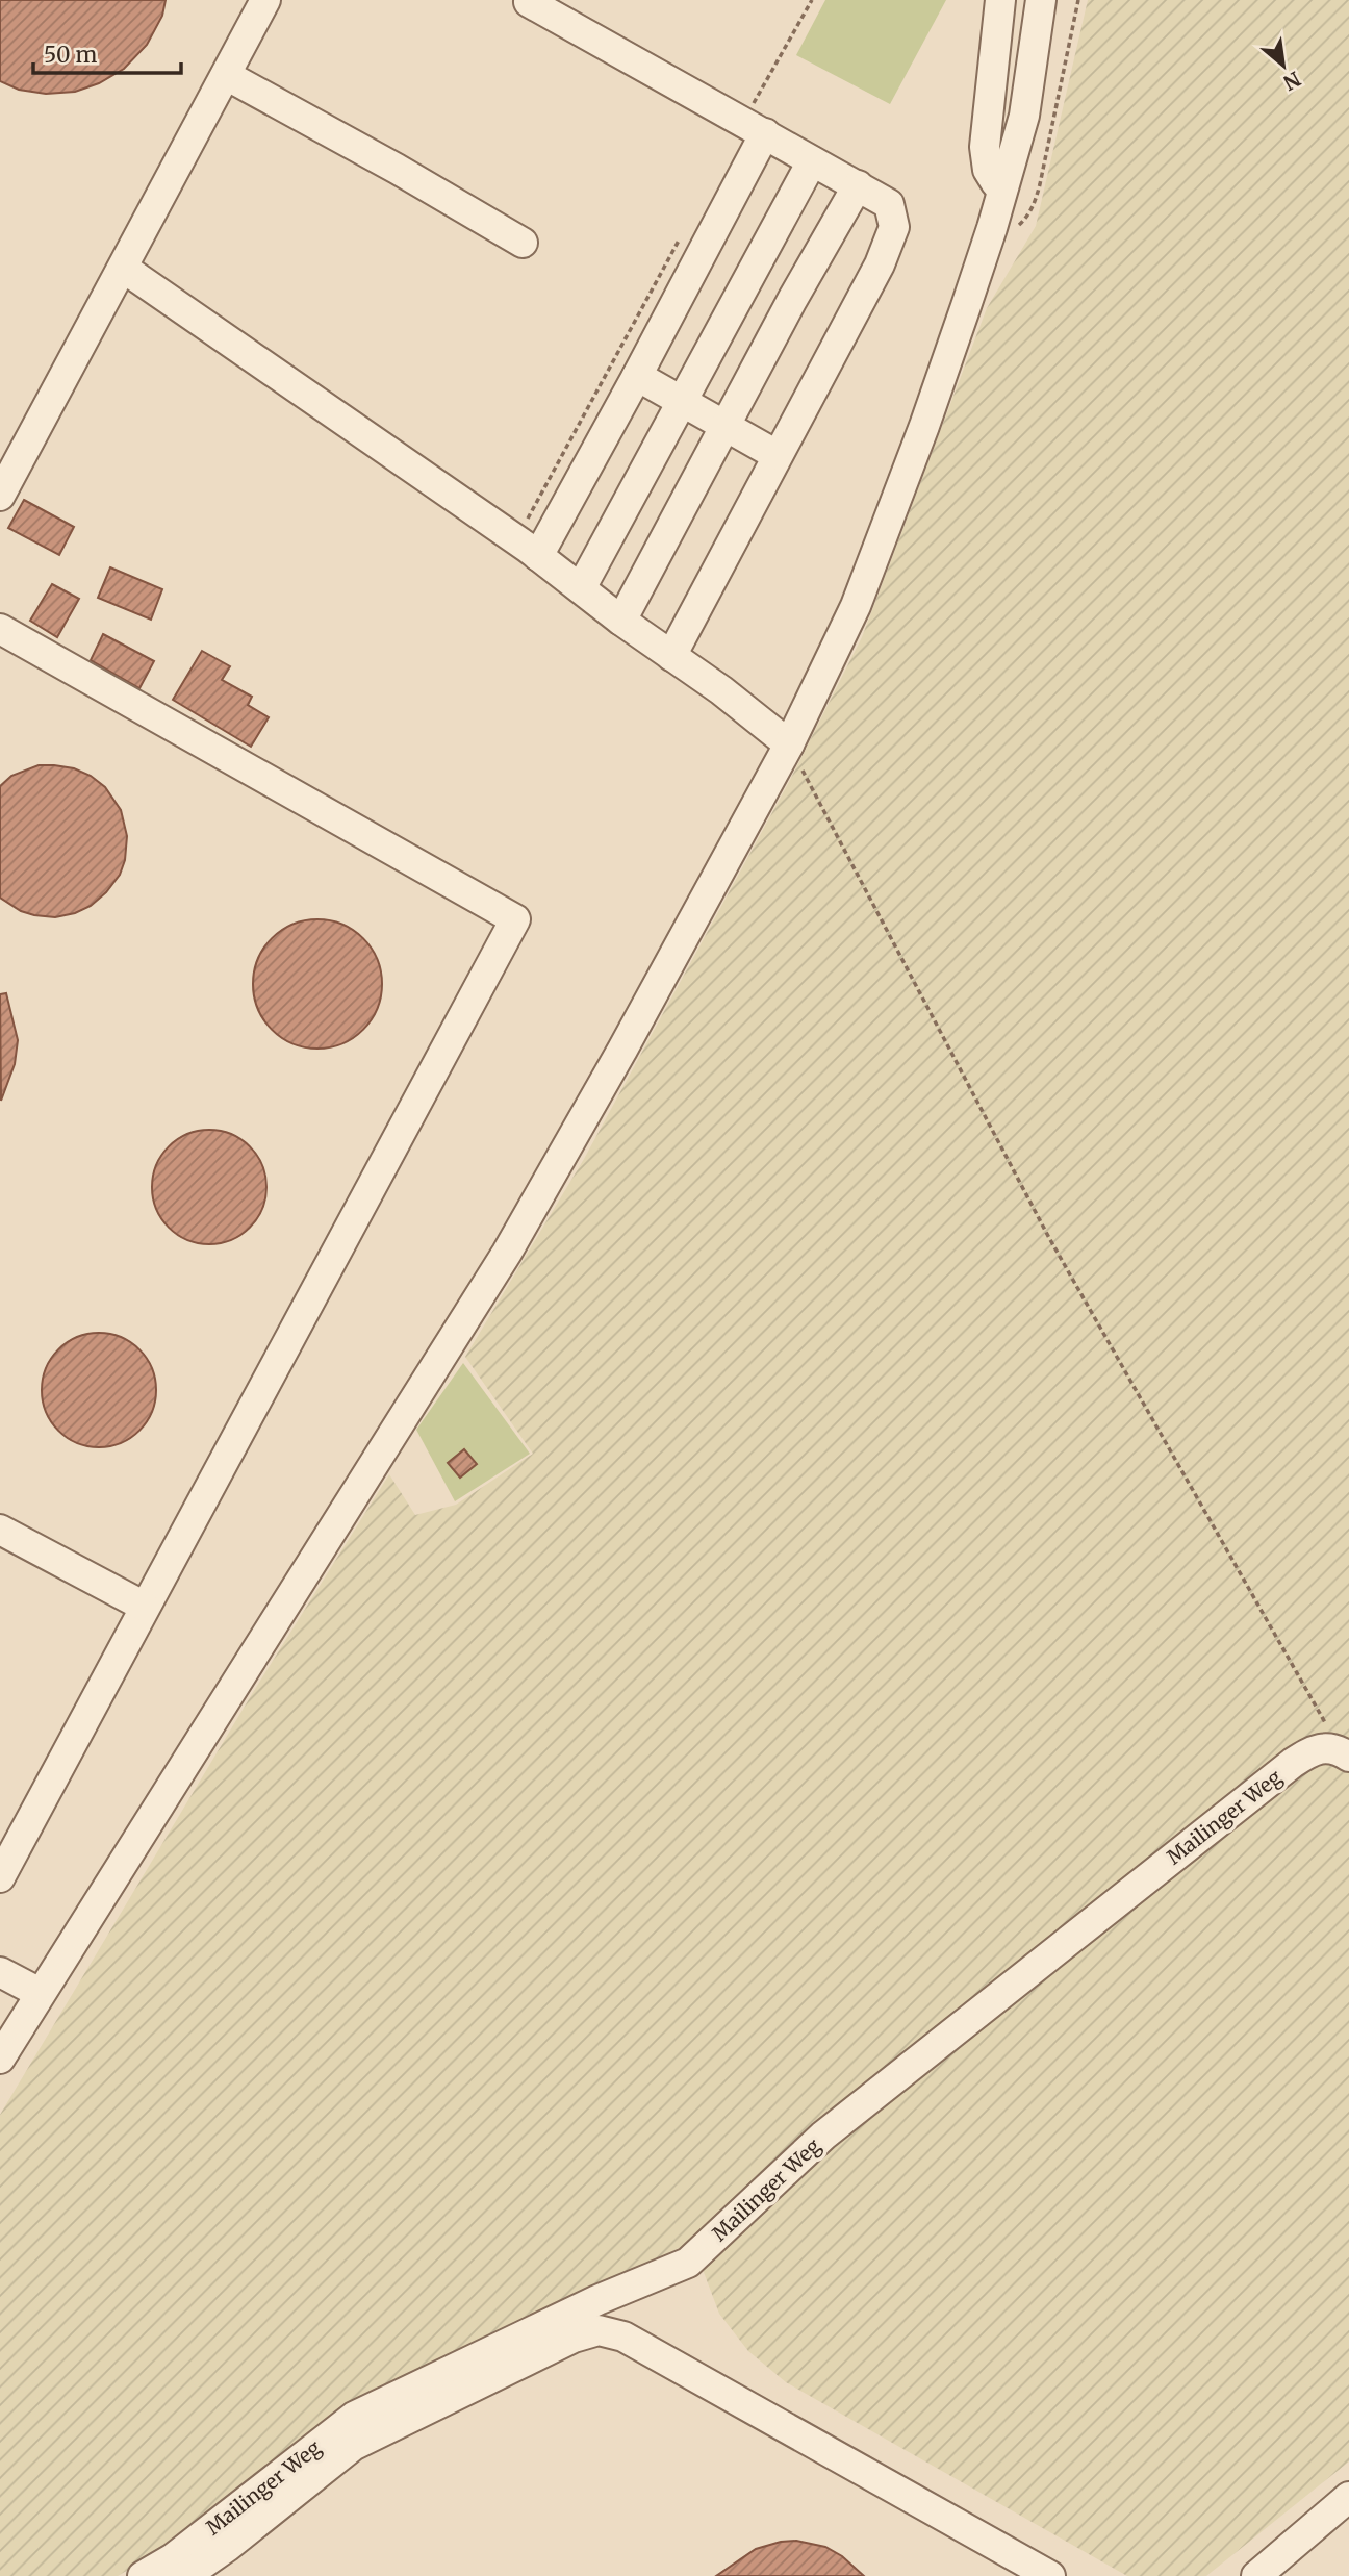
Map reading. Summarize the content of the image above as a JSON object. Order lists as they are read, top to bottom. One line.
{"streets":{"street":["Mailinger Weg"]},"scale_bar":"50 m","north":"bottom right"}
